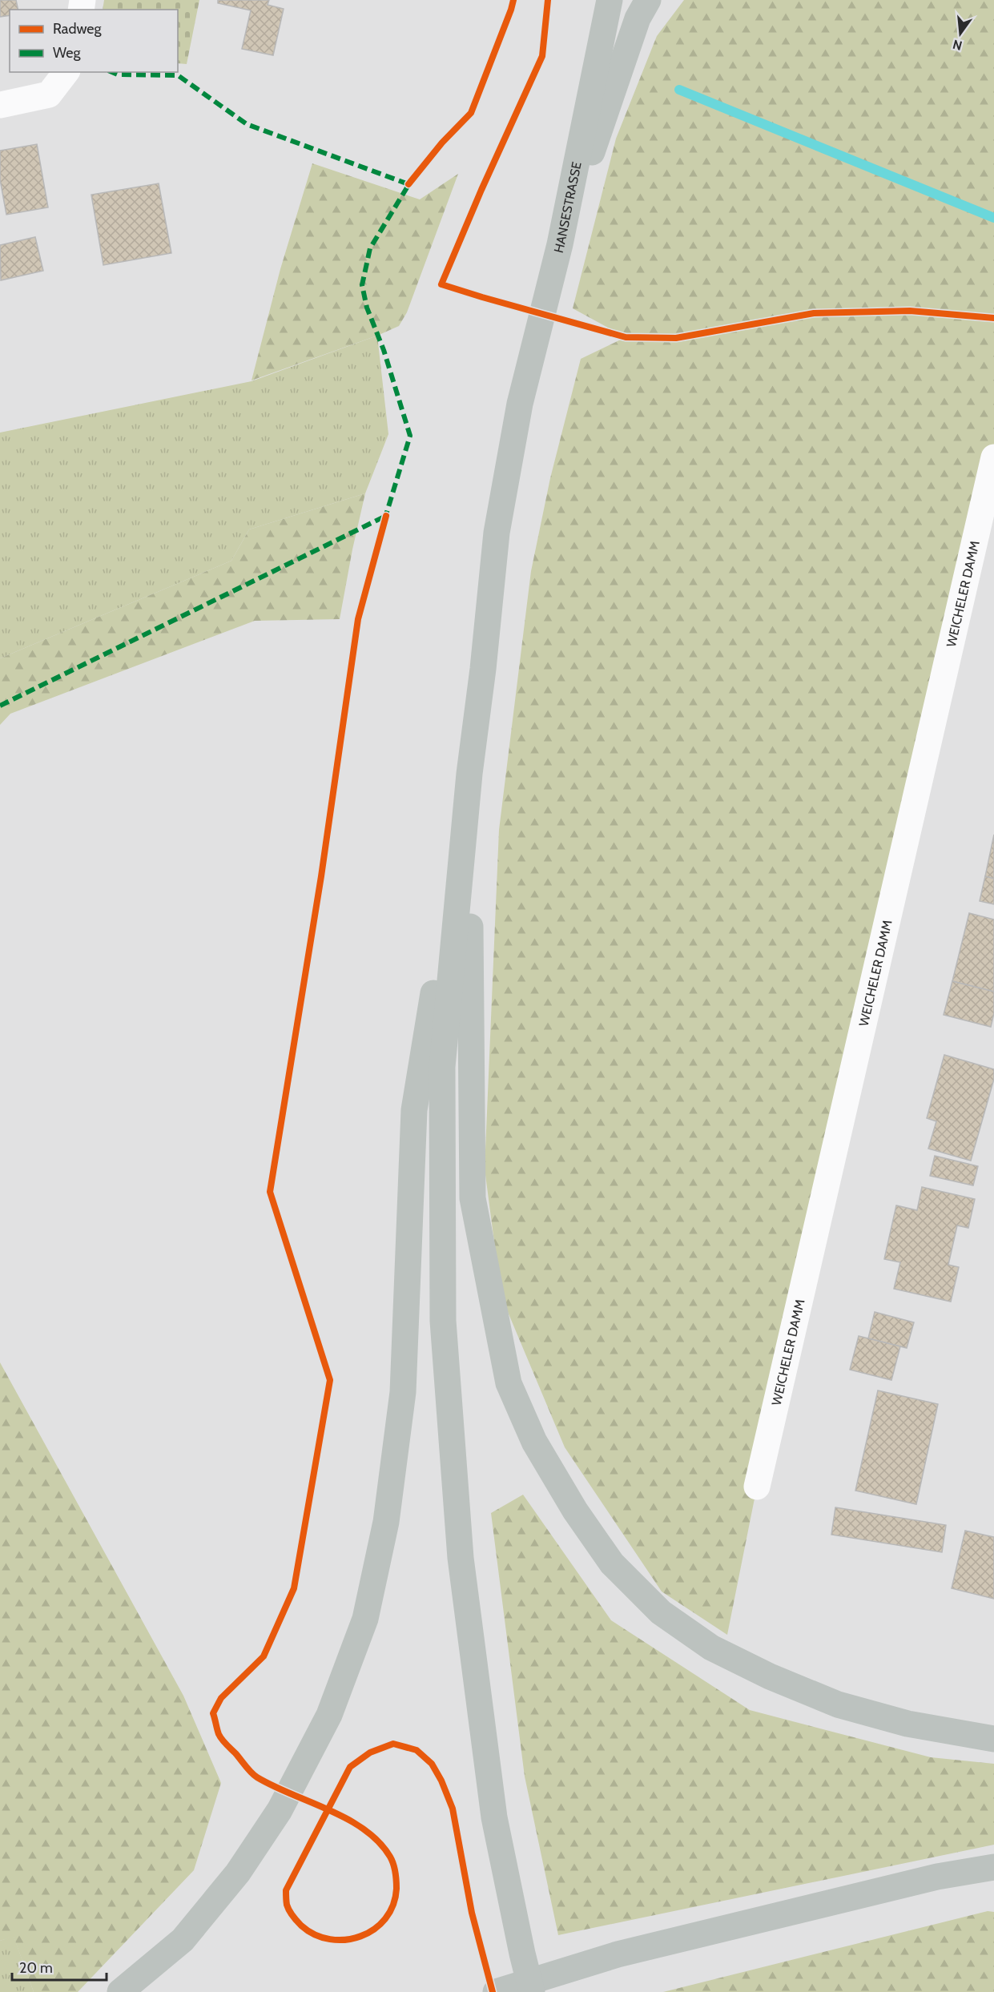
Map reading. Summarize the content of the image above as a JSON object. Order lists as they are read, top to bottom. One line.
{"streets":{"main road":["HANSESTRASSE"],"street":["WEICHELER DAMM"]},"legend":["Radweg","Weg"],"scale_bar":"20 m","north":"bottom"}
